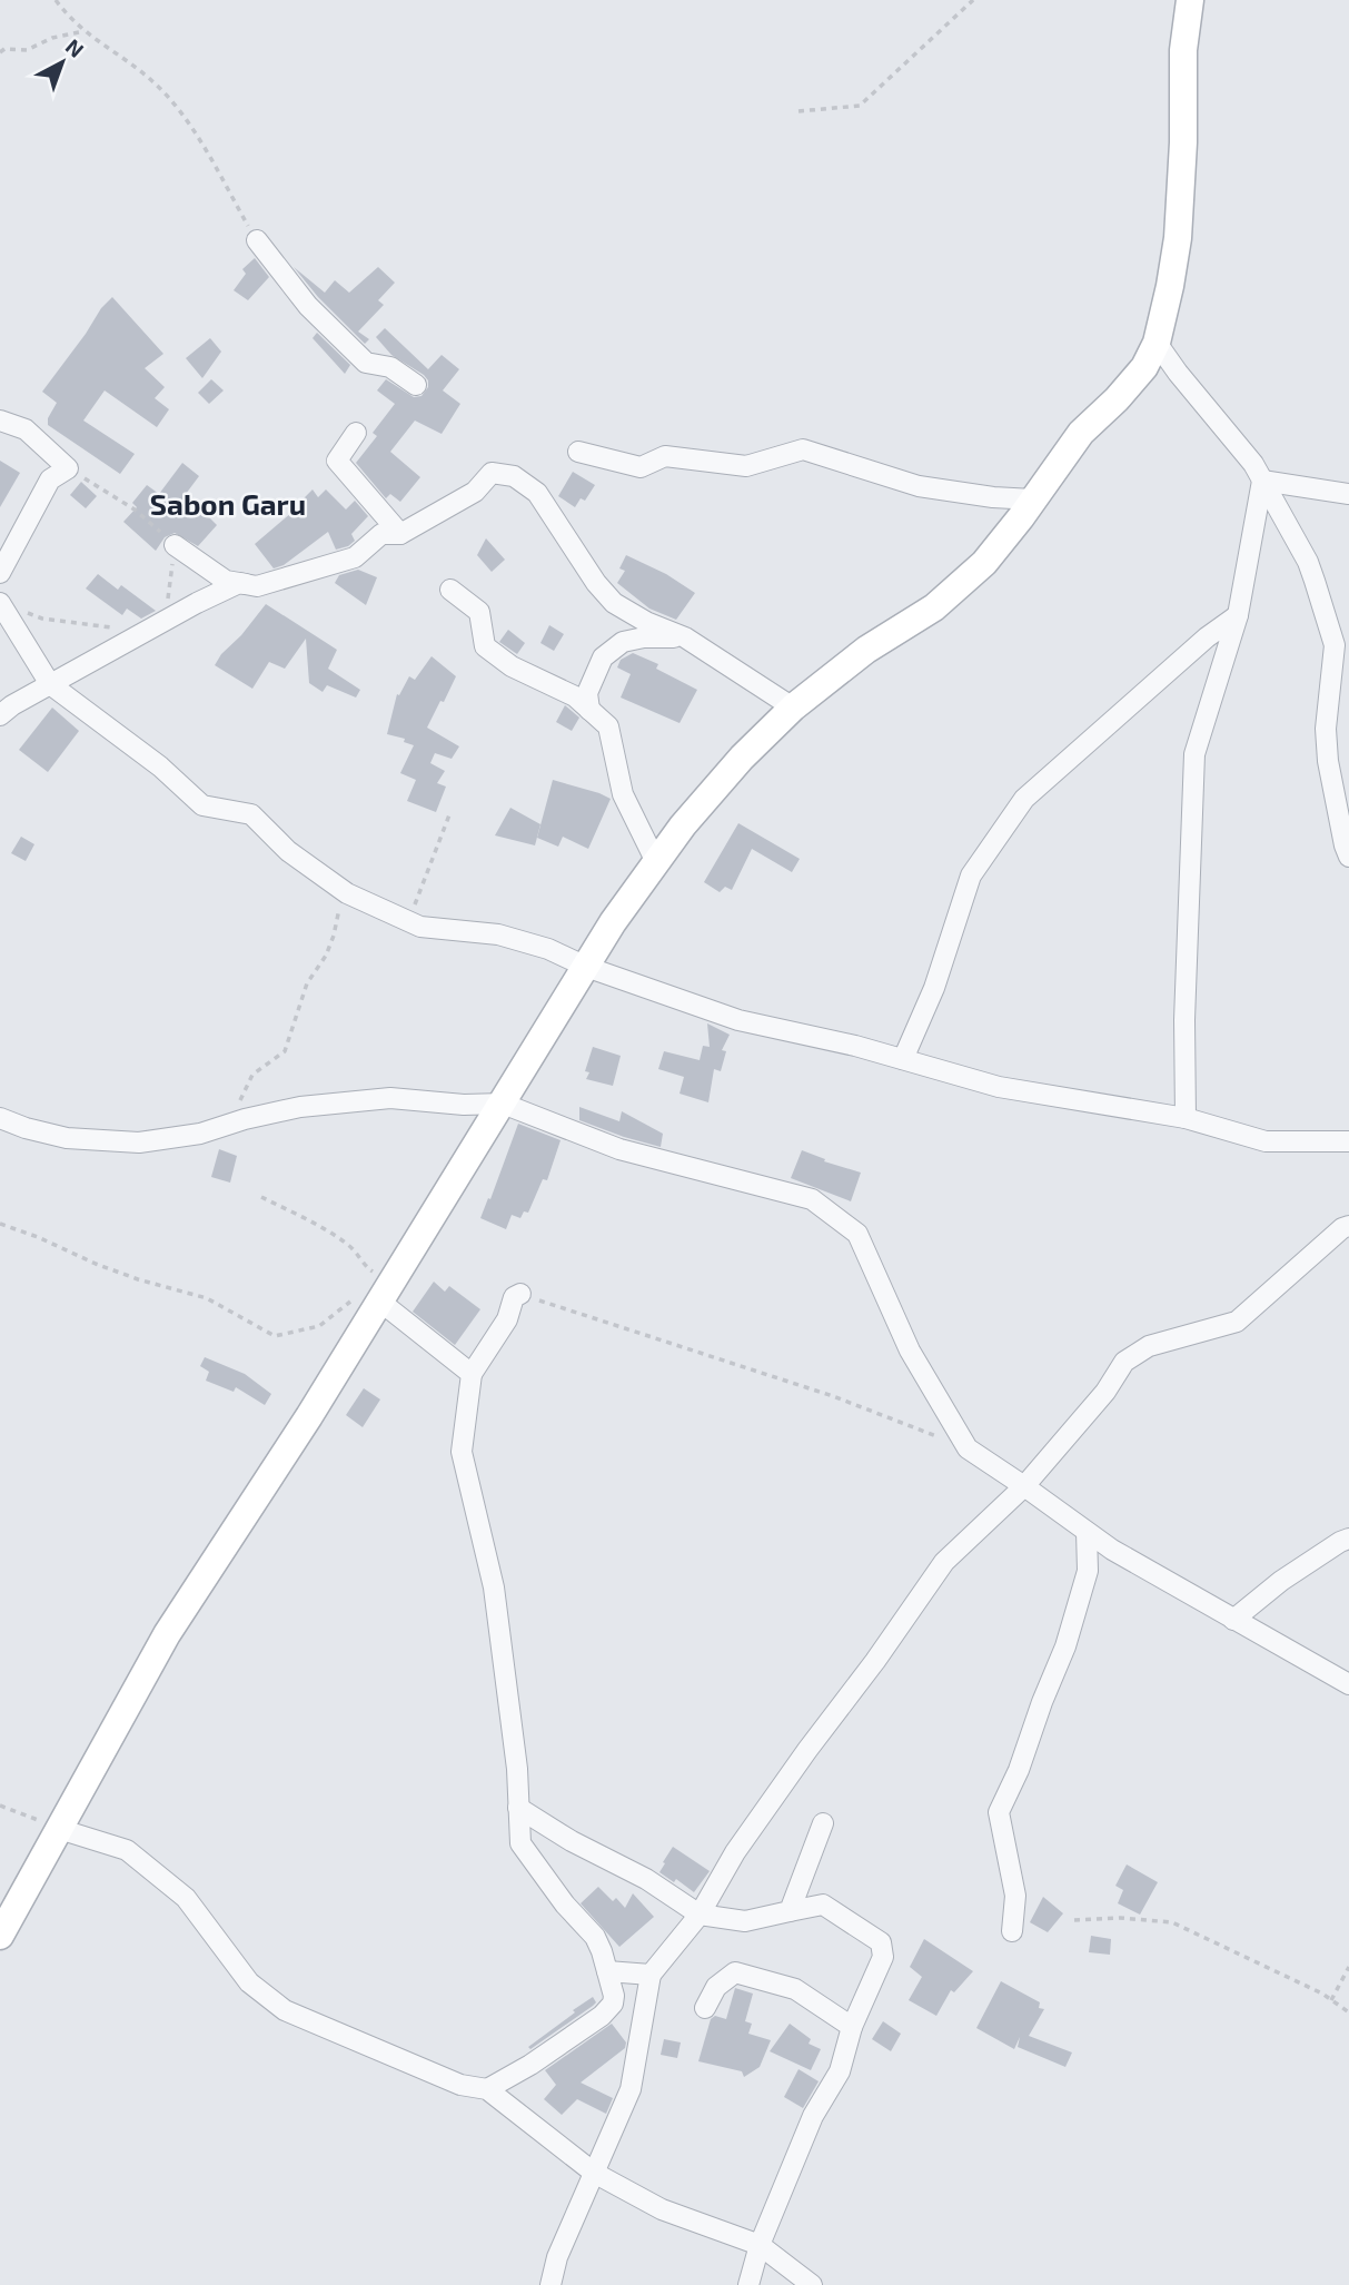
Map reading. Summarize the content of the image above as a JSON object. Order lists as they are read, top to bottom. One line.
{"districts":["Sabon Garu"],"north":"top right"}
